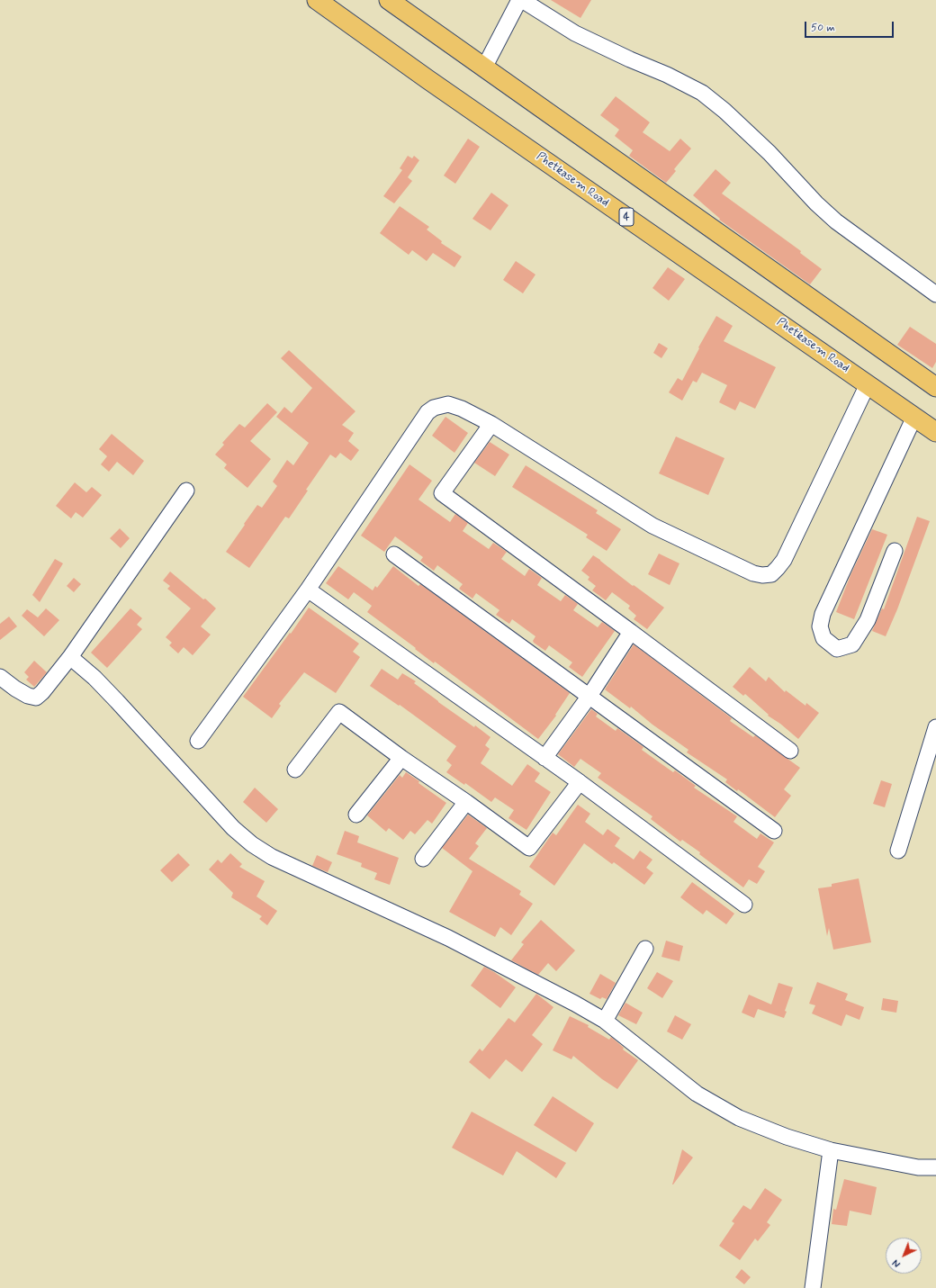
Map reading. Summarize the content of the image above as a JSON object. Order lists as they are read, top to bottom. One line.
{"streets":{"main road":["Phetkasem Road","4"]},"scale_bar":"50 m","north":"bottom left"}
